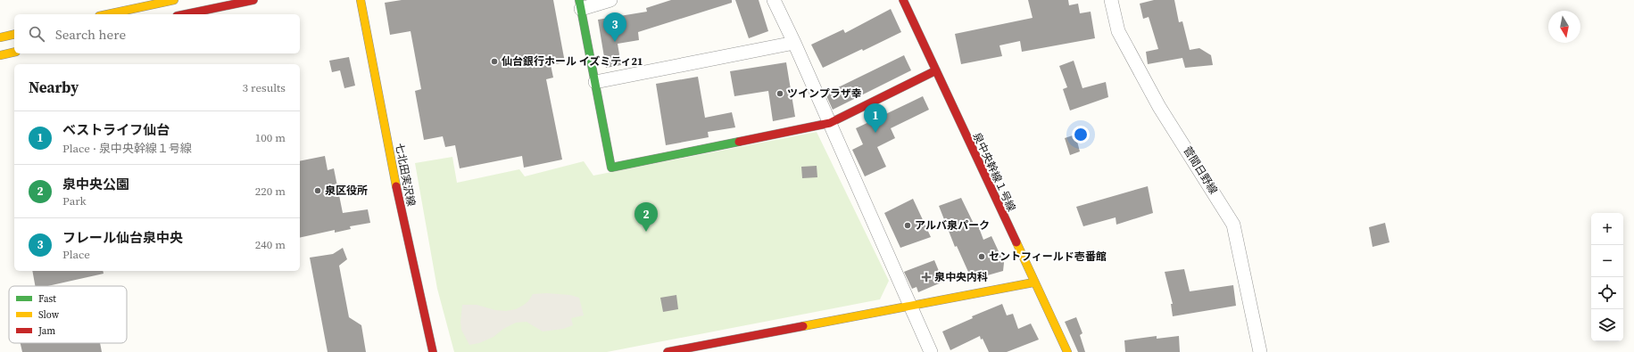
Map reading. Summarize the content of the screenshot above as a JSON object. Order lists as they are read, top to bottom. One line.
{"streets":{"street":["菅間日野線","泉中央幹線１号線","七北田実沢線"]},"places":{"other":["仙台銀行ホール イズミティ21","ツインプラザ幸","泉区役所","アルバ泉パーク","セントフィールド壱番館"],"health":["泉中央内科"]},"legend":["Fast","Slow","Jam"],"north":"bottom","page":{"pins":["3","1","2"],"search":"Search here","heading":["Nearby","3 results"],"list":[{"mark":"1","name":"ベストライフ仙台","note":"Place · 泉中央幹線１号線","value":"100 m"},{"mark":"2","name":"泉中央公園","note":"Park","value":"220 m"},{"mark":"3","name":"フレール仙台泉中央","note":"Place","value":"240 m"}],"map_buttons":["+","−"]}}
